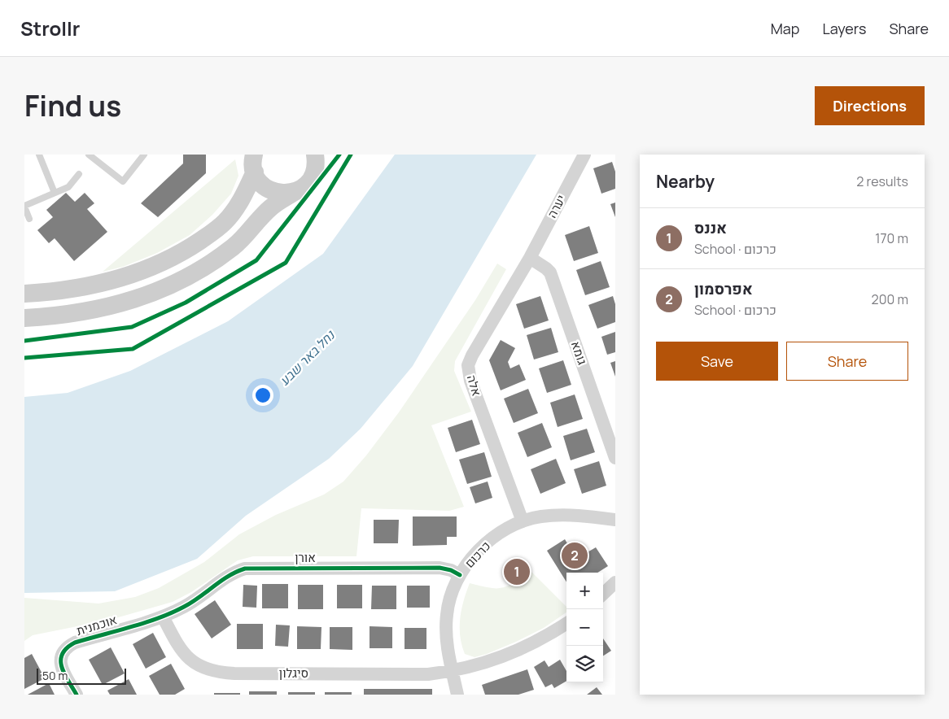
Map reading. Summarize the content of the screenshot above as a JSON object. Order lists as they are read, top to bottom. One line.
{"streets":{"street":["יערה","גומא","אלה","כרכום","אורן","אוכמנית","סיגלון"]},"crossings":[["יערה","גומא"],["יערה","אלה"],["גומא","אלה"],["אלה","כרכום"],["כרכום","אורן"],["כרכום","סיגלון"],["אורן","אוכמנית"],["אורן","סיגלון"],["אוכמנית","סיגלון"]],"water":["נחל באר שבע"],"scale_bar":"50 m","page":{"header":"Strollr","nav":["Map","Layers","Share"],"title":"Find us","buttons":["Directions",["Save","Share"]],"heading":["Nearby","2 results"],"list":[{"mark":"1","name":"אננס","note":"School · כרכום","value":"170 m"},{"mark":"2","name":"אפרסמון","note":"School · כרכום","value":"200 m"}],"pins":["2","1"],"map_buttons":["+","−"],"scale":"50 m"}}
